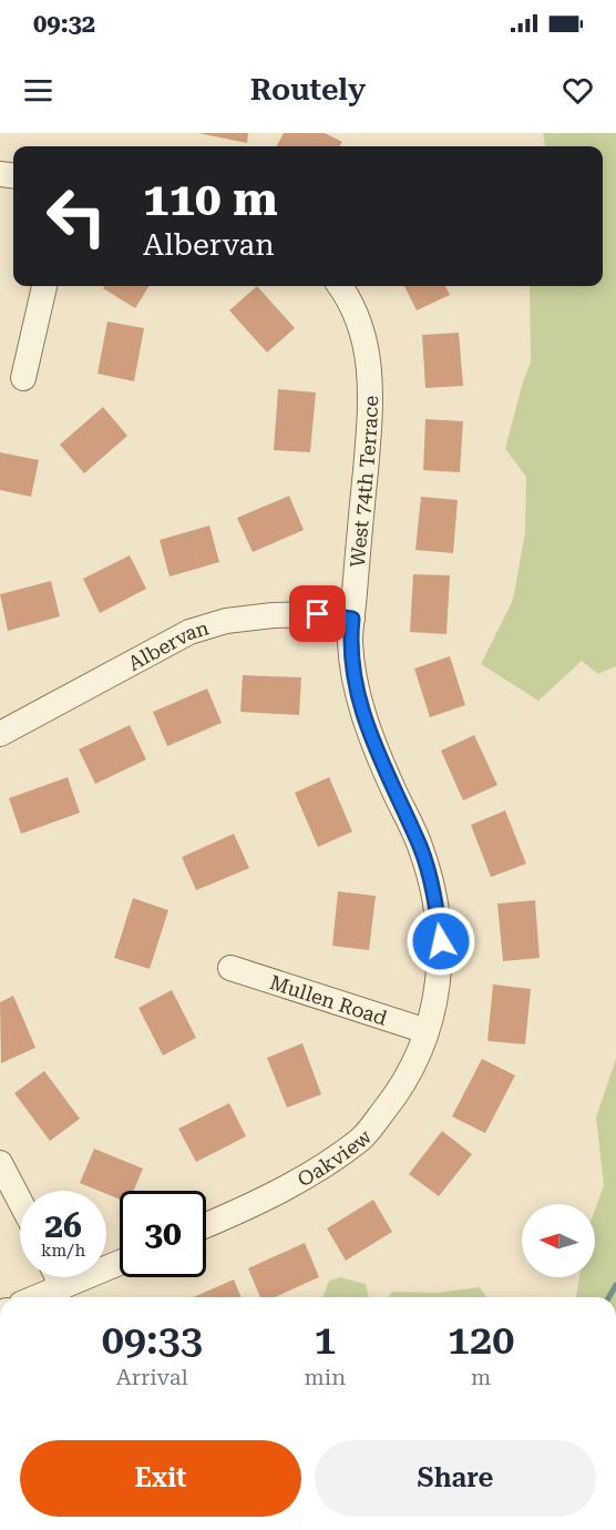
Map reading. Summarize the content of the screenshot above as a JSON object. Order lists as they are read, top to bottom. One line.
{"streets":{"street":["West 74th Terrace","Albervan","Mullen Road","Oakview"]},"crossings":[["West 74th Terrace","Albervan"],["West 74th Terrace","Mullen Road"],["West 74th Terrace","Oakview"],["Mullen Road","Oakview"]],"north":"left","page":{"status":"09:32","header":"Routely","turn":["110 m","Albervan"],"speed":"26 km/h","limit":"30","eta":["09:33","Arrival","1","min","120","m"],"buttons":["Exit","Share"]}}
